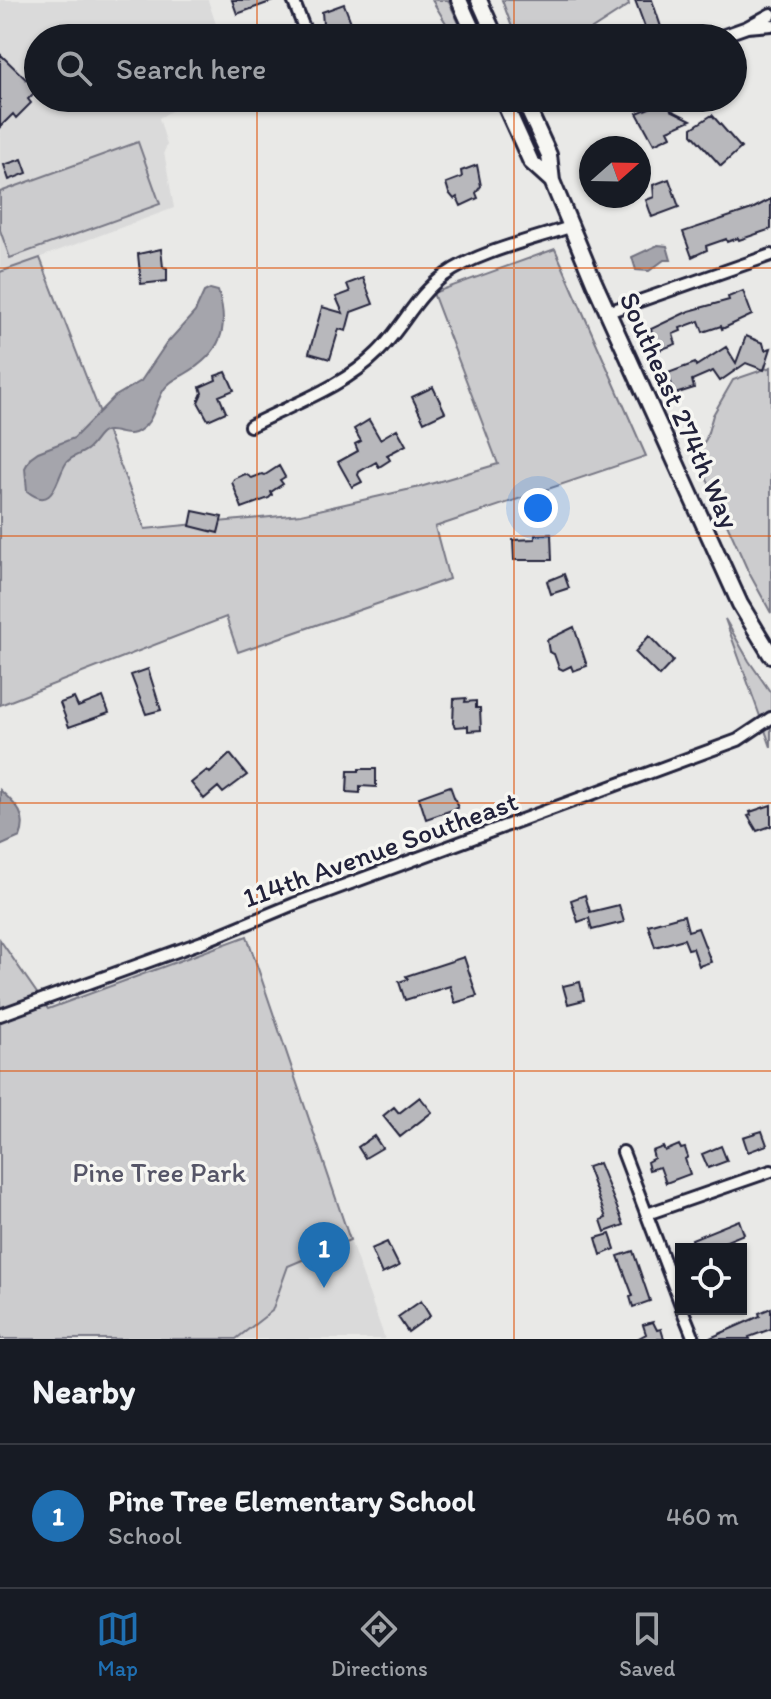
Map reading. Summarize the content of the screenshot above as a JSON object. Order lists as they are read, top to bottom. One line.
{"streets":{"main road":["Southeast 274th Way"],"street":["114th Avenue Southeast"]},"parks":["Pine Tree Park"],"north":"right","page":{"search":"Search here","pins":"1","heading":"Nearby","list":[{"mark":"1","name":"Pine Tree Elementary School","note":"School","value":"460 m"}],"nav":["Map","Directions","Saved"]}}
